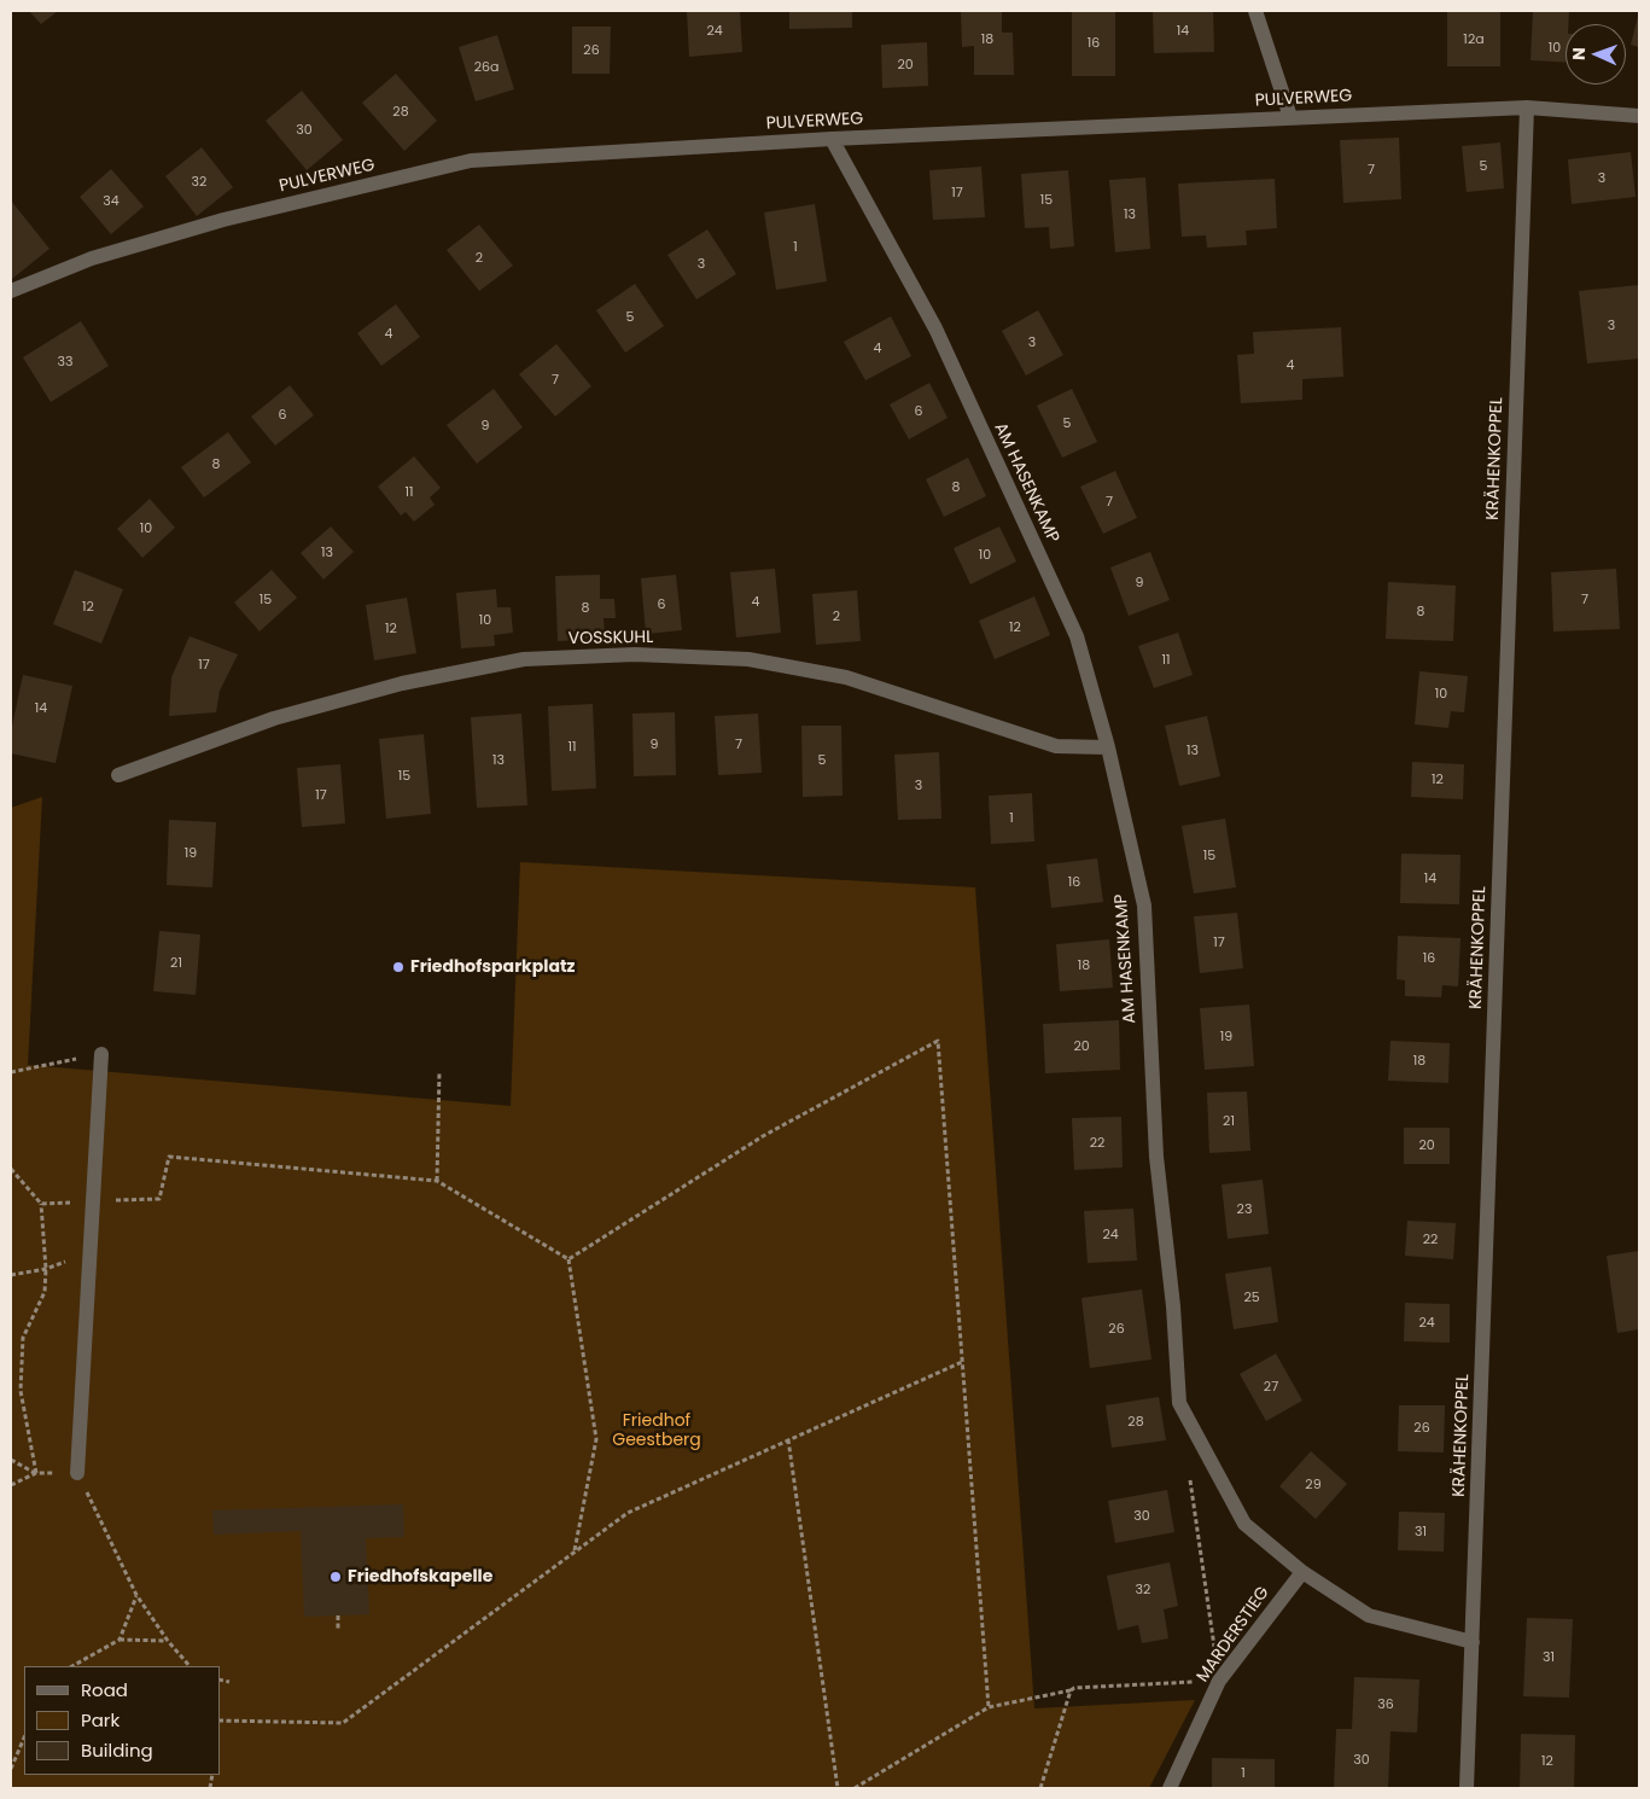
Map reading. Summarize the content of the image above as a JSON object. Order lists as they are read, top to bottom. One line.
{"streets":{"street":["PULVERWEG","KRÄHENKOPPEL","AM HASENKAMP","VOSSKUHL","MARDERSTIEG"]},"crossings":[["PULVERWEG","KRÄHENKOPPEL"],["PULVERWEG","AM HASENKAMP"],["KRÄHENKOPPEL","AM HASENKAMP"],["AM HASENKAMP","VOSSKUHL"],["AM HASENKAMP","MARDERSTIEG"]],"parks":["Friedhof Geestberg"],"places":["Friedhofsparkplatz","Friedhofskapelle"],"house_numbers":["24","14","18","12a","16","10","26","20","26a","28","30","5","7","3","32","17","15","34","13","1","2","3","5","3","4","3","4","33","4","7","6","6","5","9","8","8","11","7","10","13","10","9","15","7","4","6","12","8","8","2","10","12","12","11","17","10","14","9","7","11","13","13","5","15","12","3","17","1","19","15","14","16","17","16","21","18","19","20","18","21","22","20","23","24","22","25","24","26","27","28","26","29","30","31","32","31","36","30","12","1"],"legend":["Road","Park","Building"],"north":"left"}
